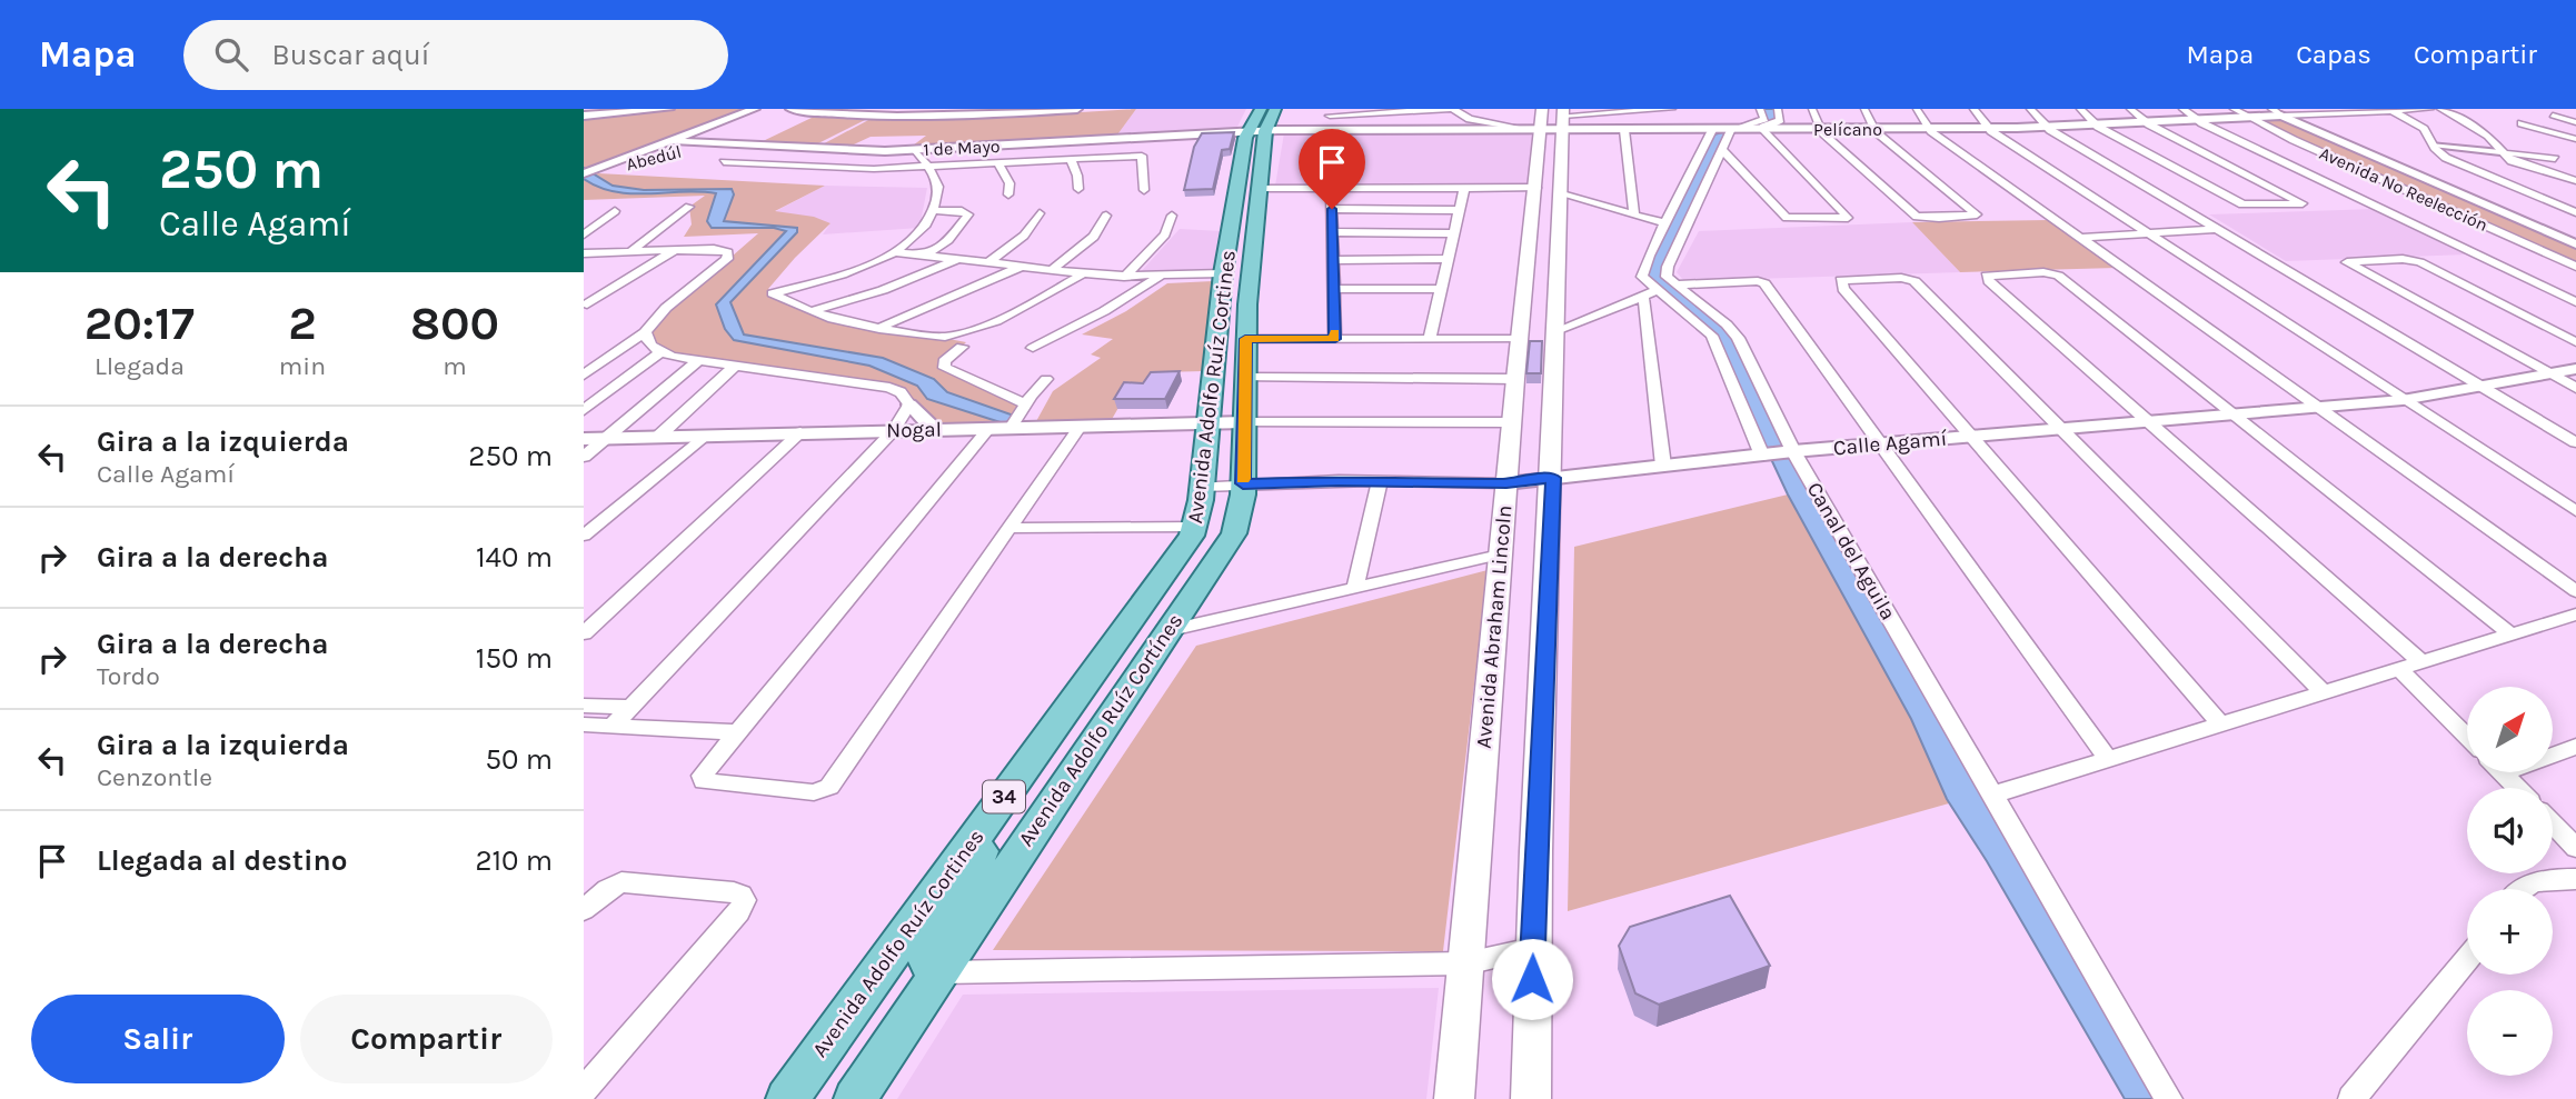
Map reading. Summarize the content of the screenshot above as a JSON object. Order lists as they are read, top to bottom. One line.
{"streets":{"main road":["Avenida Adolfo Ruíz Cortines","Avenida Abraham Lincoln","Avenida Adolfo Ruíz Cortínes","34"],"street":["Pelícano","1 de Mayo","Abedúl","Avenida No Reelección","Nogal","Calle Agamí","Canal del Aguila"]},"crossings":[["Pelícano","1 de Mayo"],["Pelícano","Avenida No Reelección"],["Pelícano","Avenida Adolfo Ruíz Cortines"],["Pelícano","Avenida Abraham Lincoln"],["1 de Mayo","Abedúl"],["1 de Mayo","Avenida Adolfo Ruíz Cortines"],["Avenida Adolfo Ruíz Cortines","Nogal"],["Avenida Adolfo Ruíz Cortines","Calle Agamí"],["Avenida Adolfo Ruíz Cortines","Avenida Adolfo Ruíz Cortínes"],["Calle Agamí","Canal del Aguila"],["Calle Agamí","Avenida Abraham Lincoln"],["Calle Agamí","Avenida Adolfo Ruíz Cortínes"],["Avenida Adolfo Ruíz Cortínes","34"]],"north":"top right","page":{"header":"Mapa","search":"Buscar aquí","nav":["Mapa","Capas","Compartir"],"turn":["250 m","Calle Agamí"],"eta":["20:17","Llegada","2","min","800","m"],"list":[{"name":"Gira a la izquierda","note":"Calle Agamí","value":"250 m"},{"name":"Gira a la derecha","value":"140 m"},{"name":"Gira a la derecha","note":"Tordo","value":"150 m"},{"name":"Gira a la izquierda","note":"Cenzontle","value":"50 m"},{"name":"Llegada al destino","value":"210 m"}],"map_buttons":["+","−"],"buttons":["Salir","Compartir"]}}
